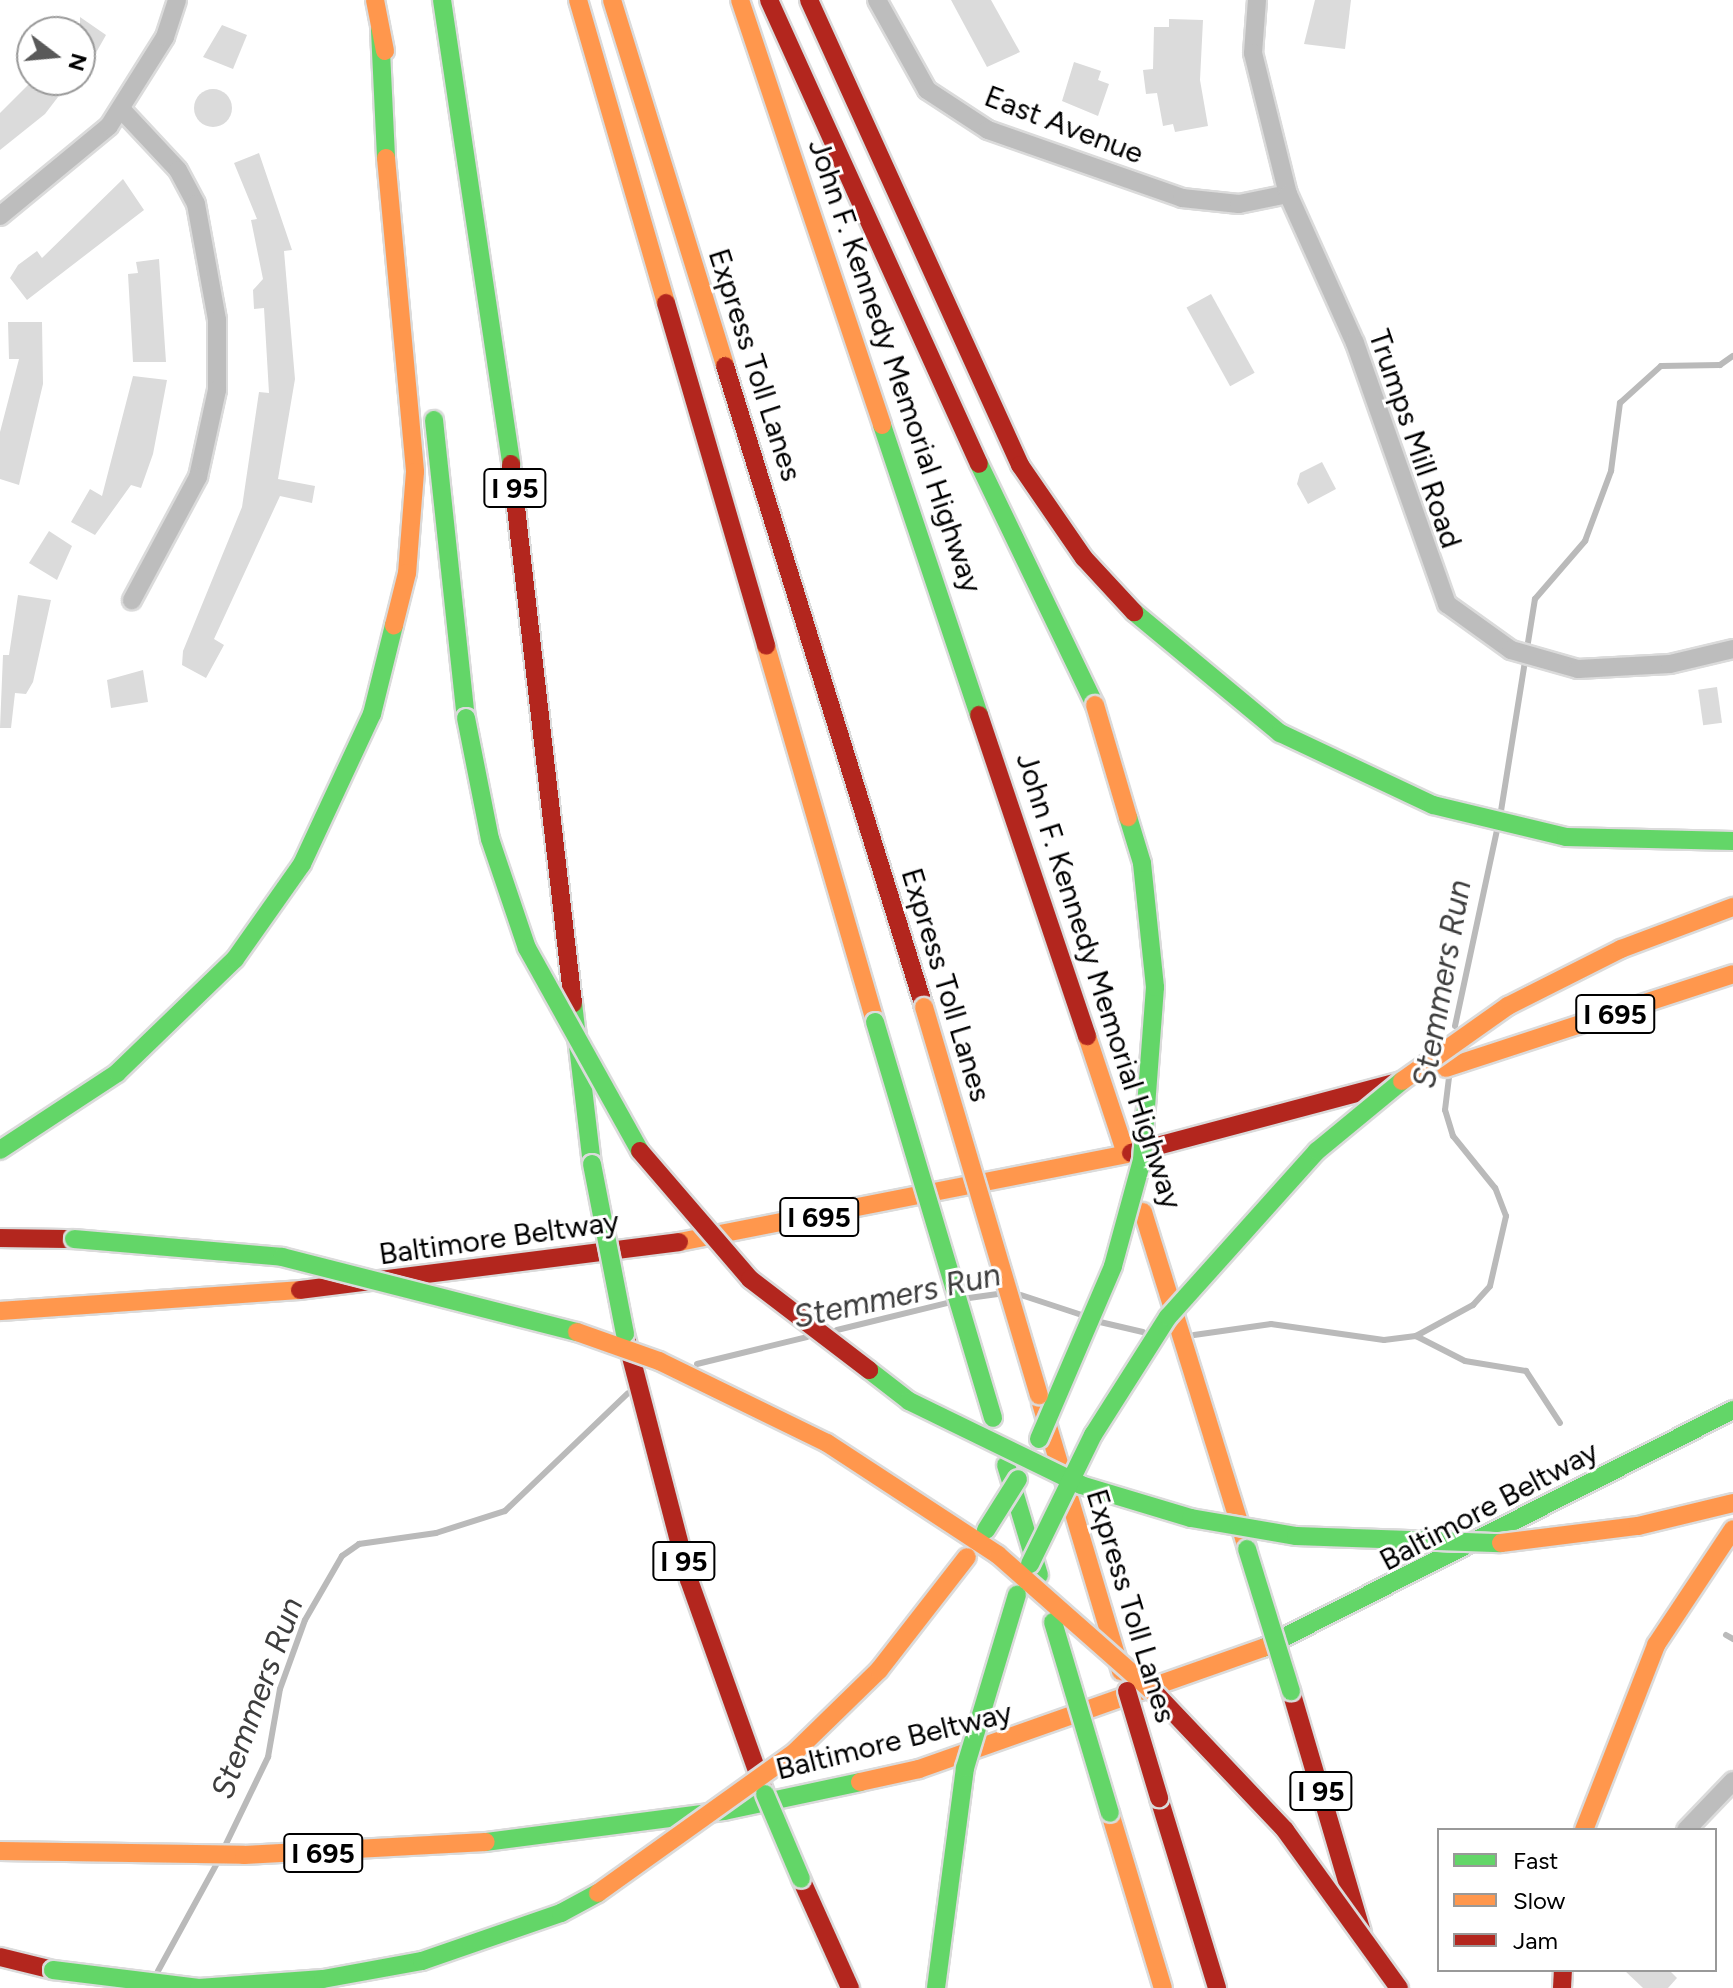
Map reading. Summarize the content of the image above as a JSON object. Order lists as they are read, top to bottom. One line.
{"streets":{"highway":["Express Toll Lanes","John F. Kennedy Memorial Highway","I 95","I 695","Baltimore Beltway"],"street":["East Avenue","Trumps Mill Road"]},"crossings":[["East Avenue","Trumps Mill Road"]],"water":["Stemmers Run"],"legend":["Fast","Slow","Jam"],"north":"right"}
